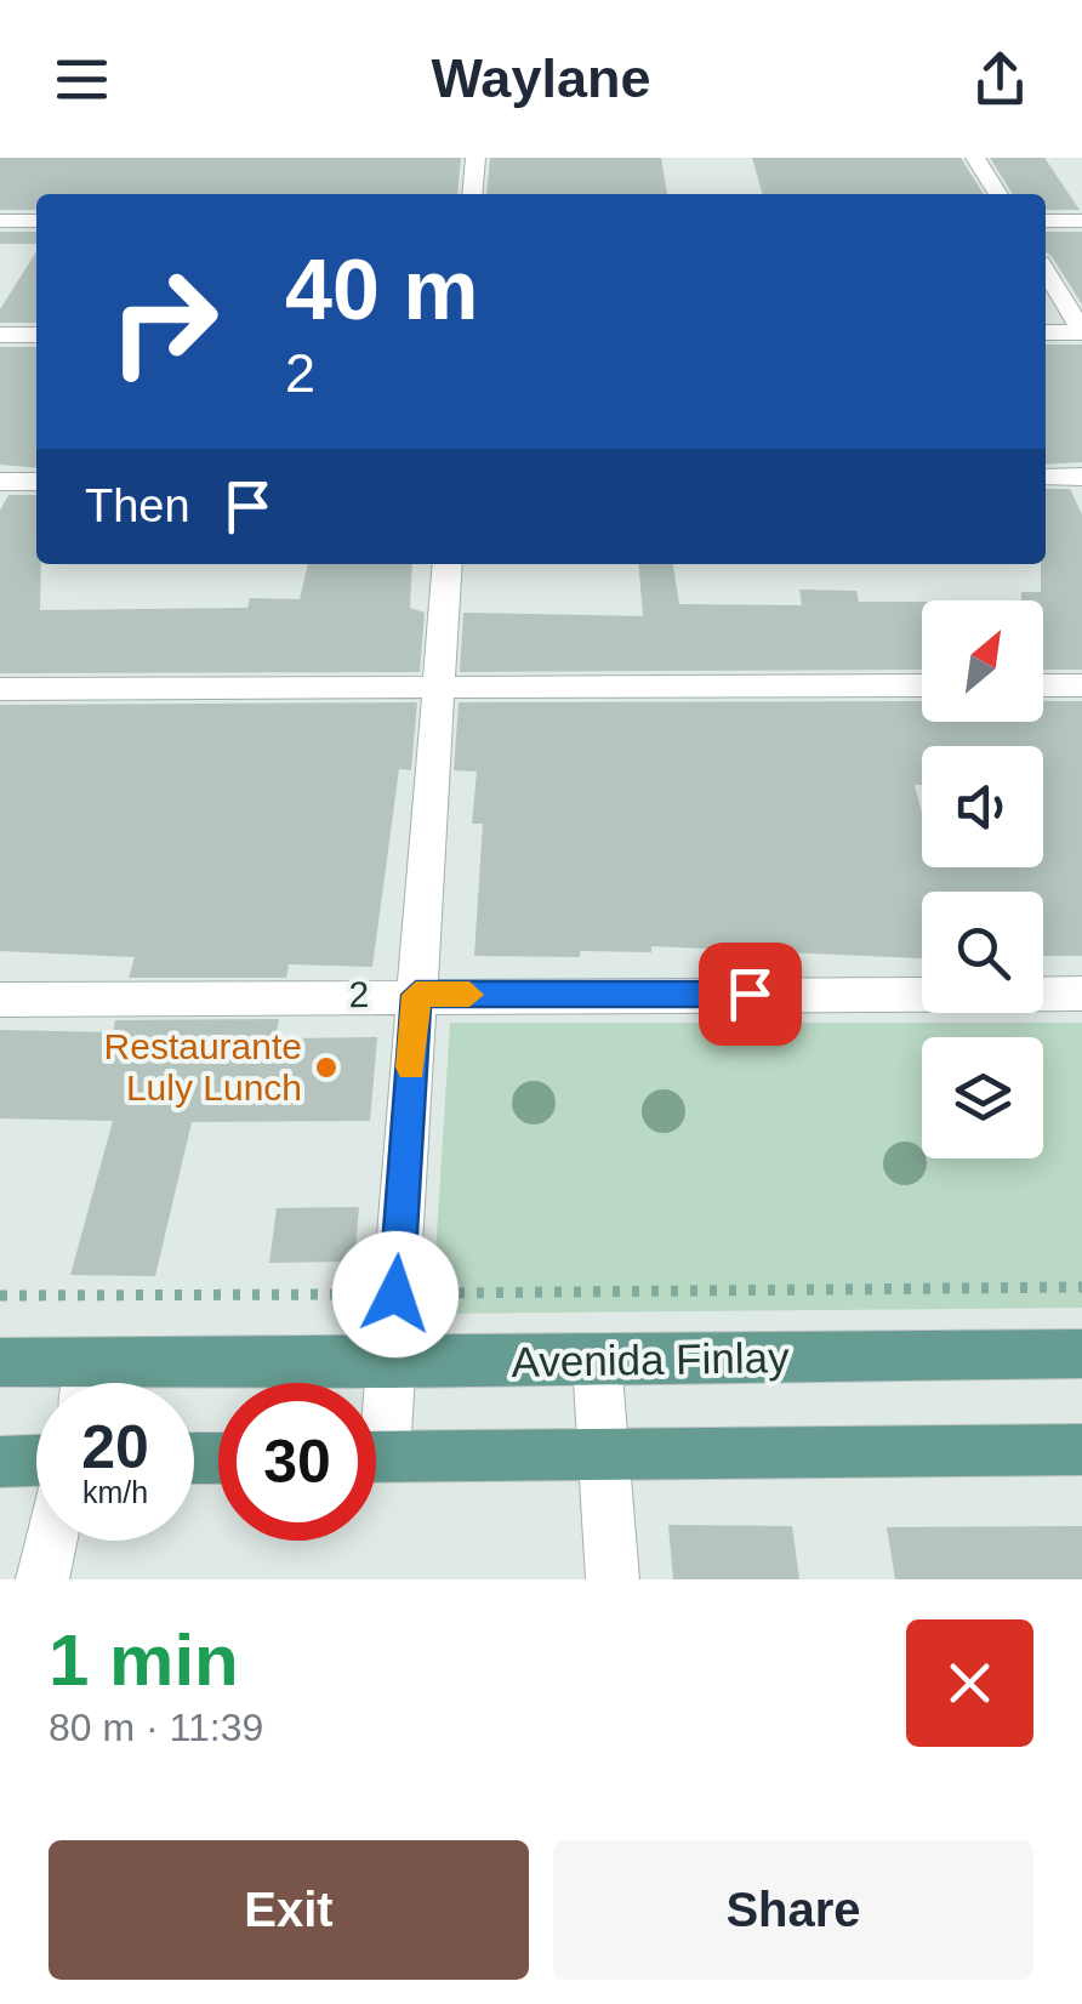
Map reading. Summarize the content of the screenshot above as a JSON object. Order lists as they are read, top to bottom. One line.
{"streets":{"main road":["Avenida Finlay"],"street":["2"]},"places":["Restaurante Luly Lunch"],"north":"top right","page":{"header":"Waylane","turn":["40 m","2"],"then":"Then","speed":"20 km/h","limit":"30","heading":["1 min","80 m · 11:39"],"buttons":["Exit","Share"]}}
